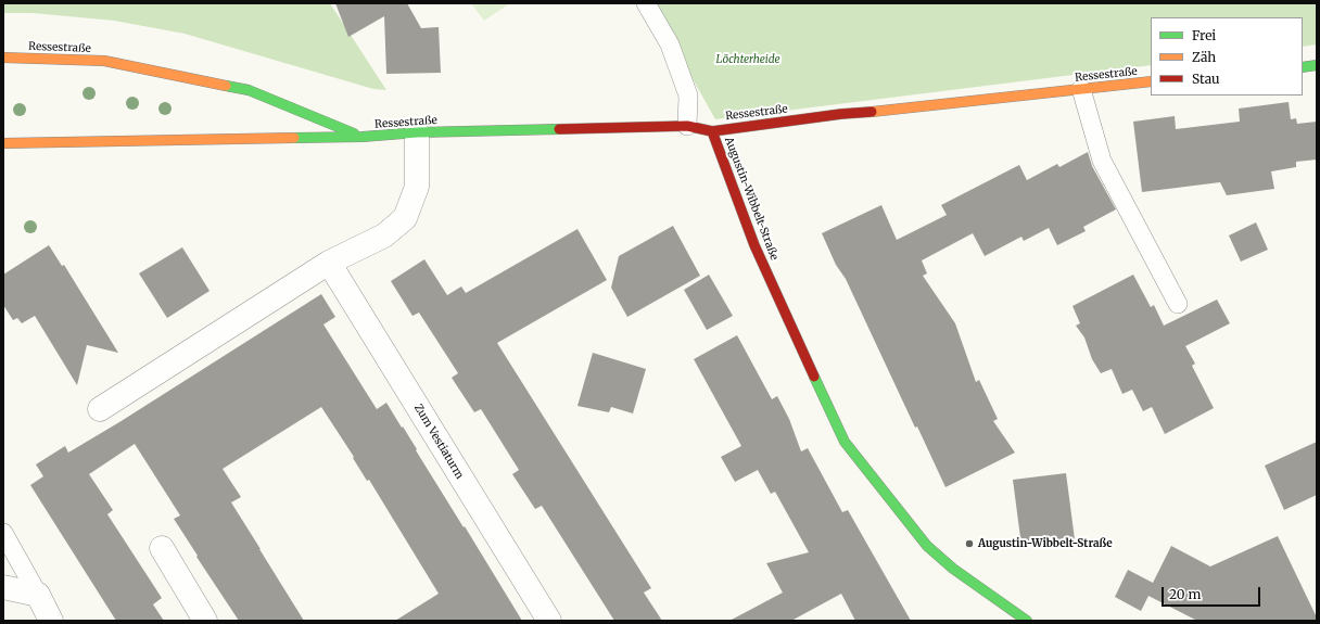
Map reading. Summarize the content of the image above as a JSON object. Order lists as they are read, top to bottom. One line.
{"streets":{"main road":["Ressestraße","Augustin-Wibbelt-Straße"],"street":["Zum Vestiaturm"]},"crossings":[["Ressestraße","Augustin-Wibbelt-Straße"]],"parks":["Löchterheide"],"places":["Augustin-Wibbelt-Straße"],"legend":["Frei","Zäh","Stau"],"scale_bar":"20 m"}
